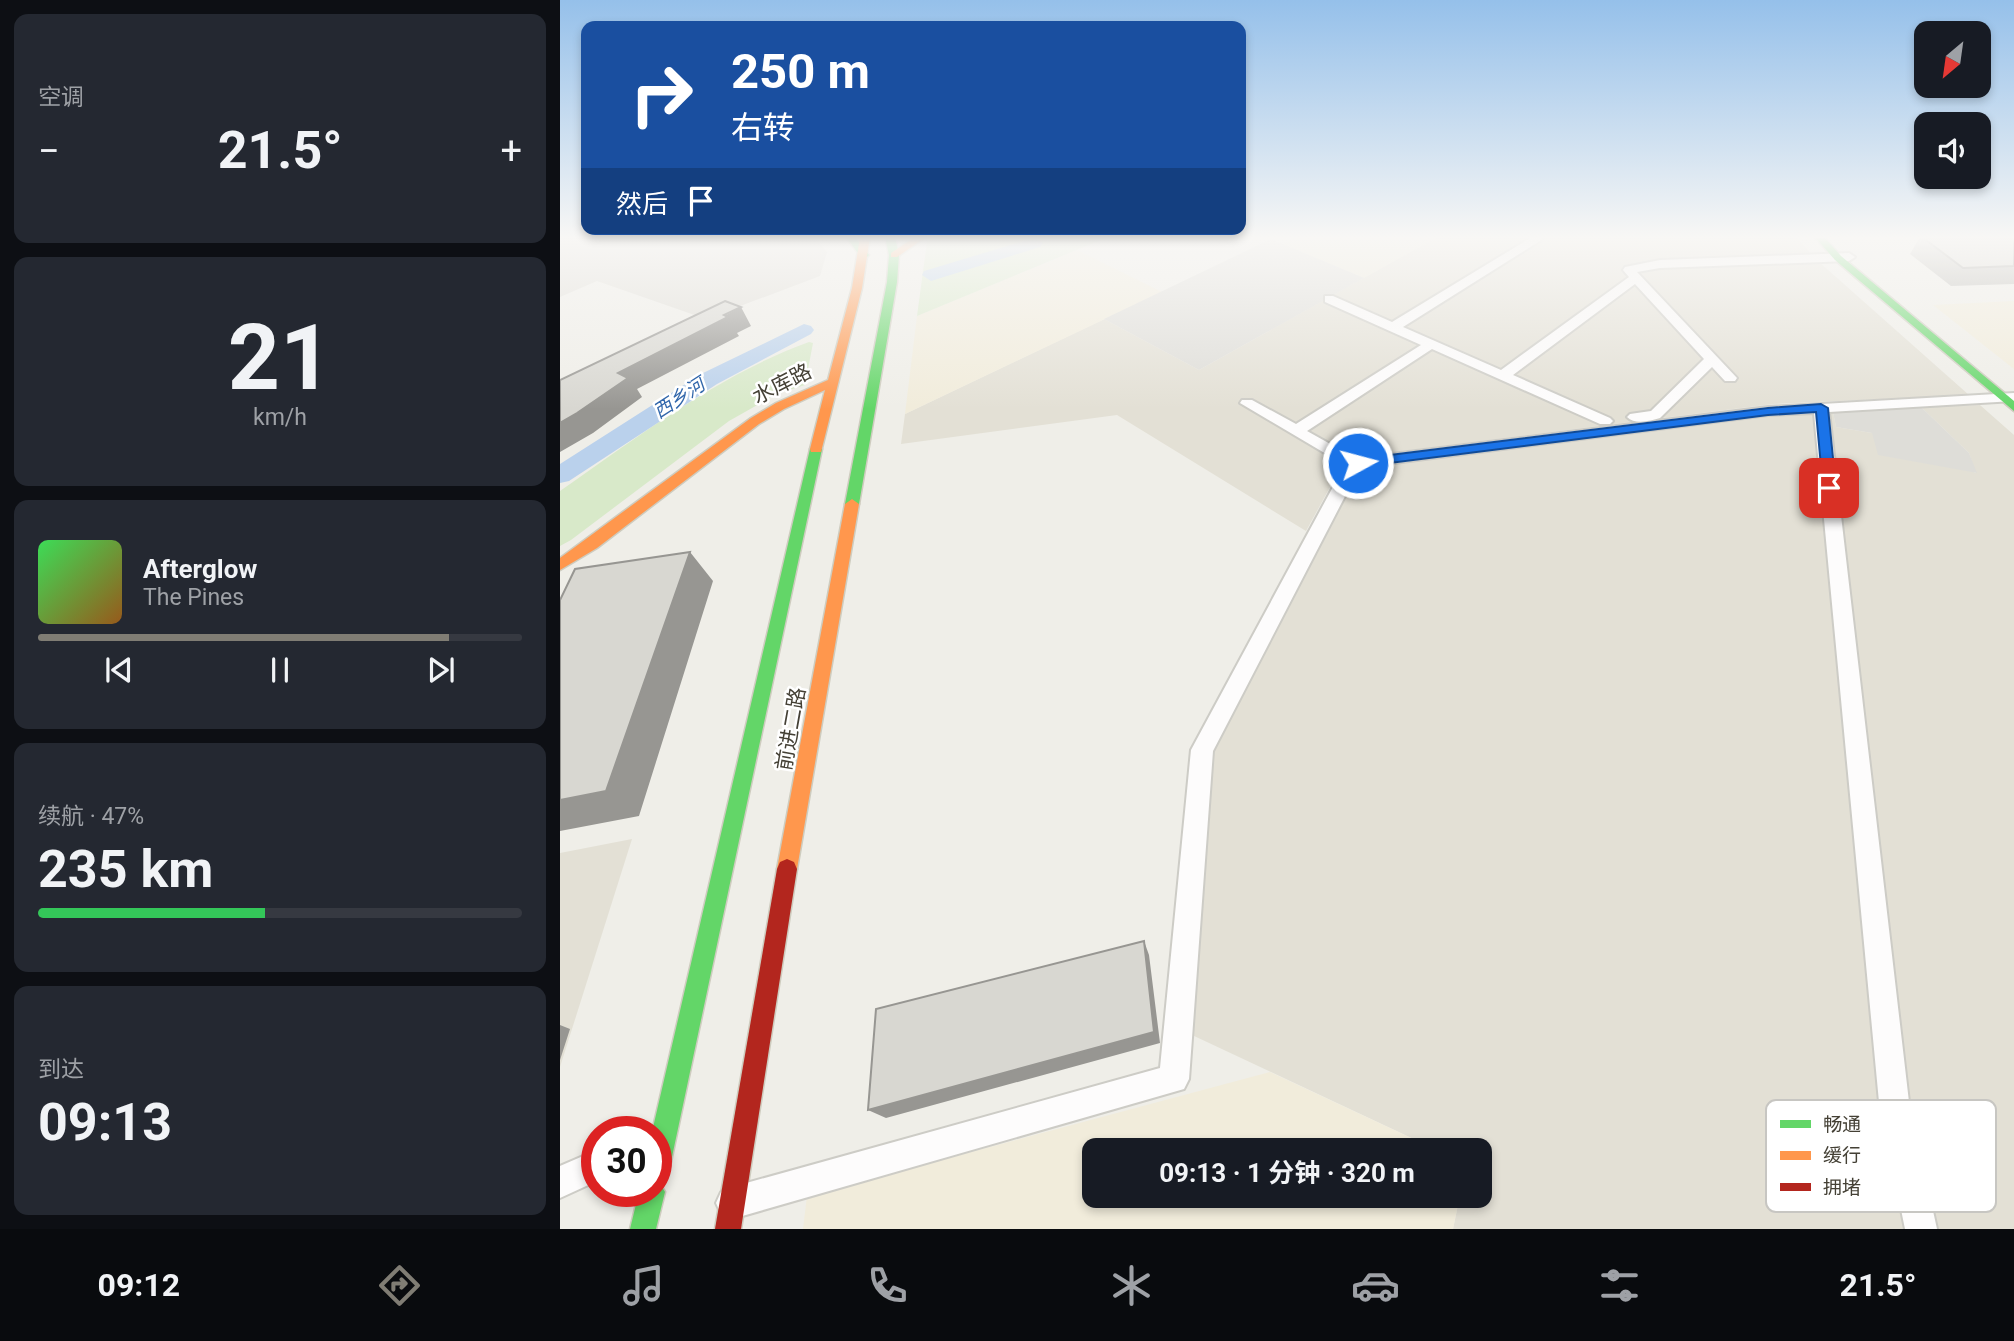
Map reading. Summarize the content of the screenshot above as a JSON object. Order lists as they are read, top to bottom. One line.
{"streets":{"main road":["水库路","前进二路"]},"crossings":[["水库路","前进二路"]],"water":["西乡河"],"legend":["畅通","缓行","拥堵"],"north":"bottom left","page":{"tile":["空调",["21","km/h"],["续航 · 47%","235 km"],["到达","09:13"]],"turn":["250 m","右转"],"heat":["−","21.5°","+"],"then":"然后","song":["Afterglow","The Pines"],"limit":"30","trip":"09:13 · 1 分钟 · 320 m","tabs":["09:12","21.5°"]}}
